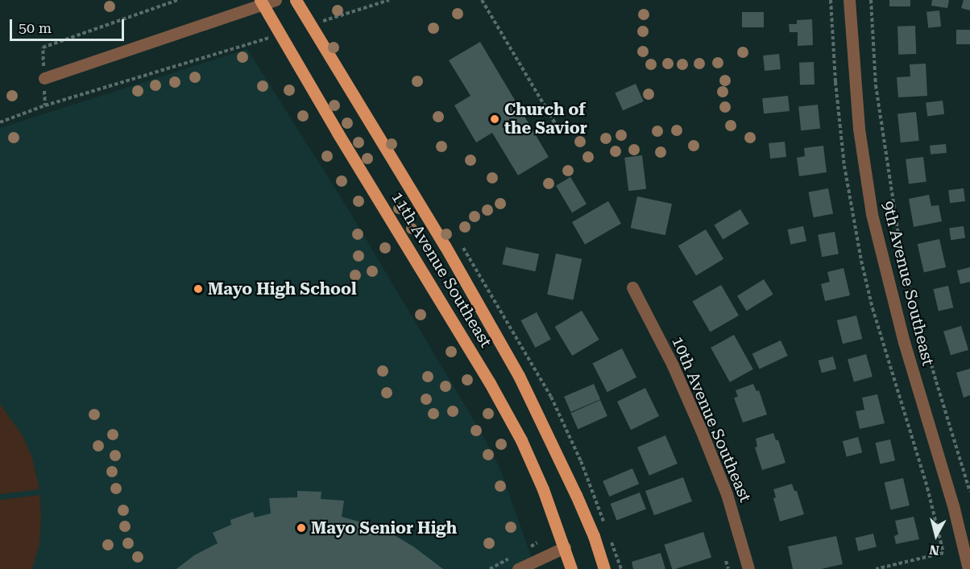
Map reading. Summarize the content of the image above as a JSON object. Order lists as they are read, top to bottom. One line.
{"streets":{"main road":["11th Avenue Southeast"],"street":["9th Avenue Southeast","10th Avenue Southeast"]},"places":["Church of the Savior","Mayo High School","Mayo Senior High"],"scale_bar":"50 m","north":"bottom"}
